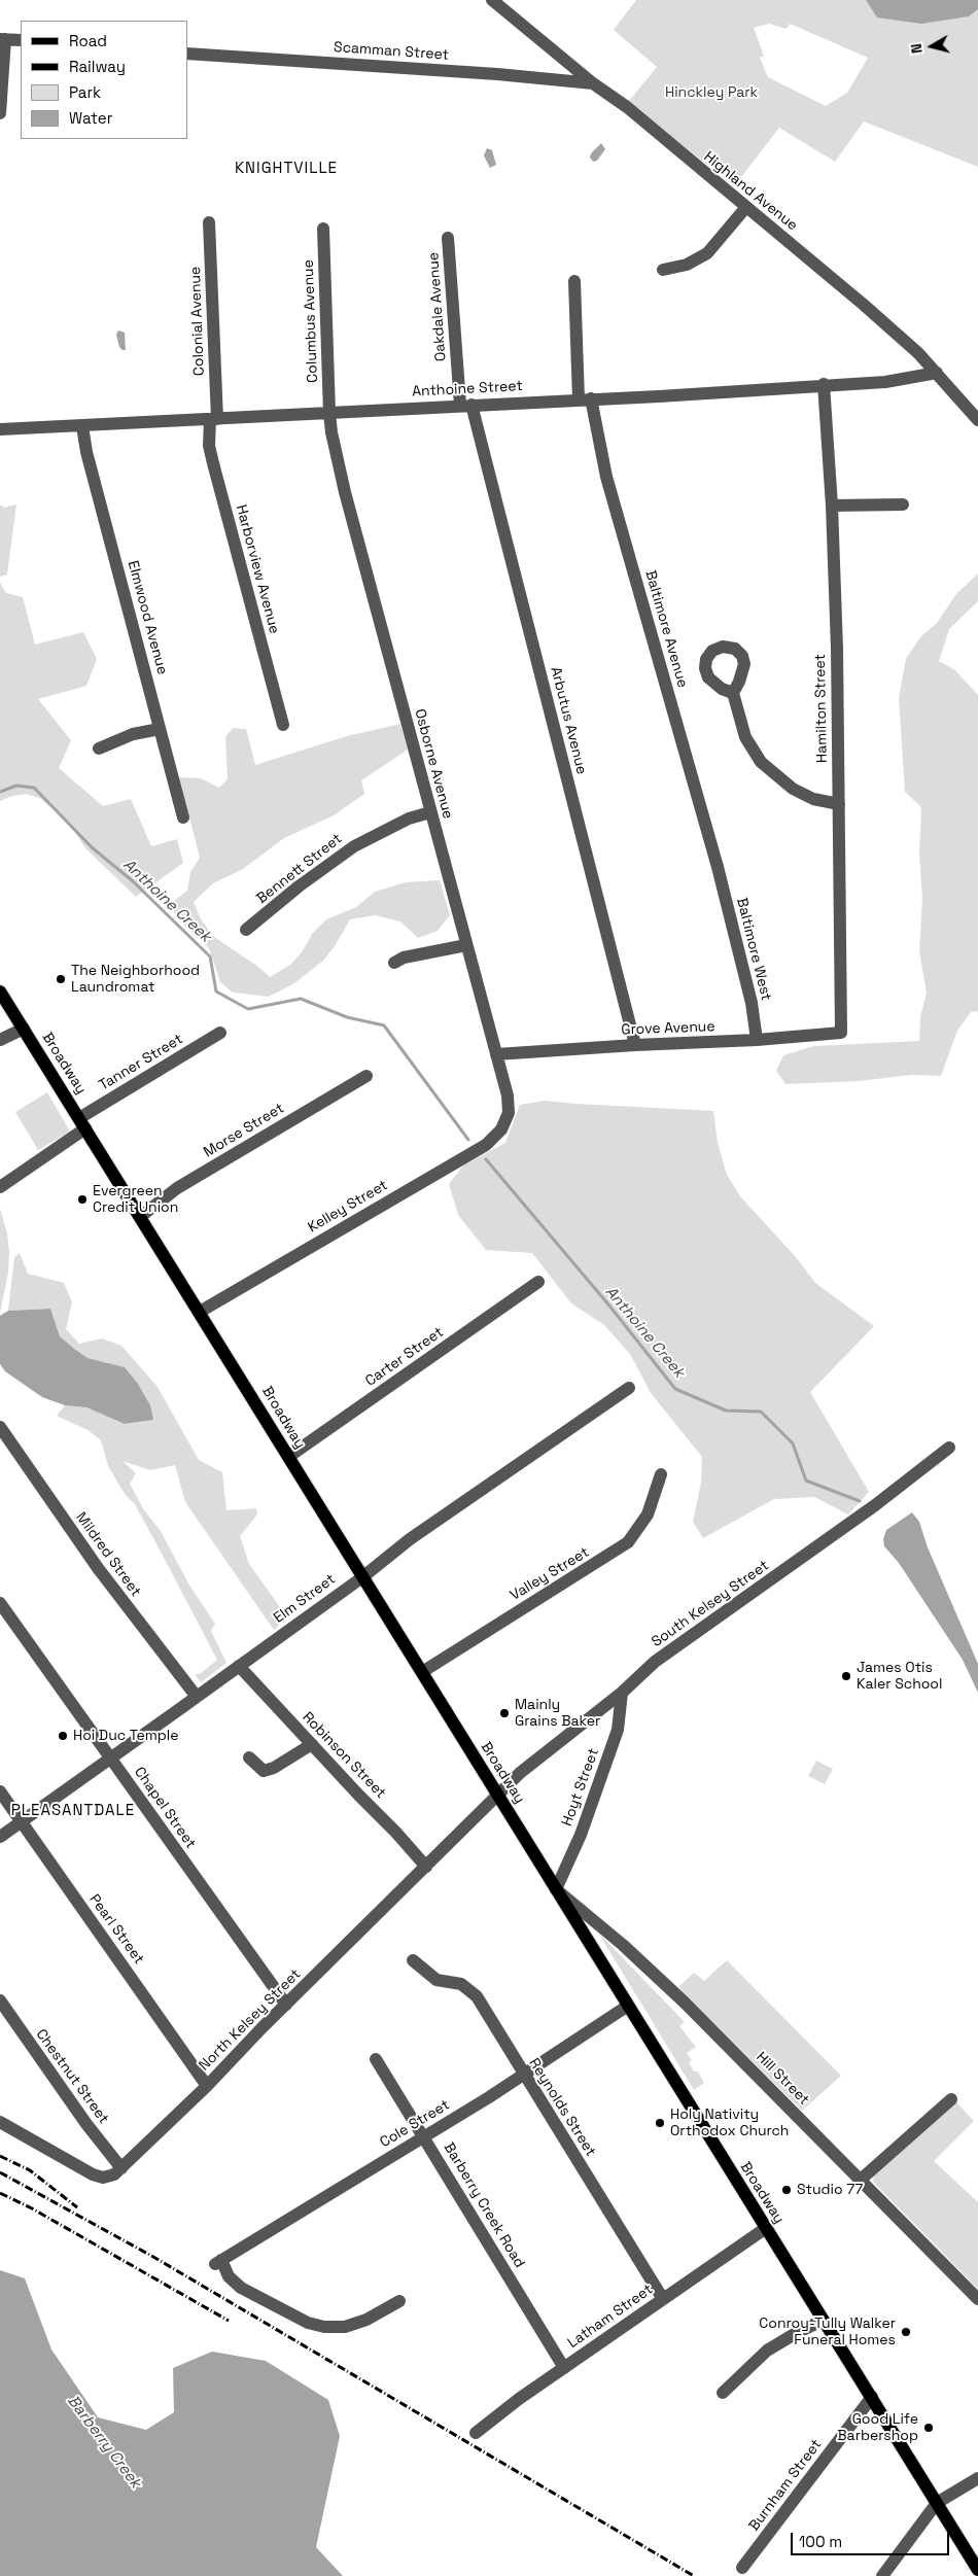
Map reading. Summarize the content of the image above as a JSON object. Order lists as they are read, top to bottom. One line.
{"streets":{"main road":["Broadway"],"street":["Scamman Street","Highland Avenue","Oakdale Avenue","Colonial Avenue","Columbus Avenue","Anthoine Street","Harborview Avenue","Elmwood Avenue","Baltimore Avenue","Hamilton Street","Arbutus Avenue","Osborne Avenue","Bennett Street","Baltimore West","Grove Avenue","Tanner Street","Morse Street","Kelley Street","Carter Street","Mildred Street","Valley Street","Elm Street","South Kelsey Street","Robinson Street","Hoyt Street","Chapel Street","Pearl Street","North Kelsey Street","Chestnut Street","Hill Street","Reynolds Street","Cole Street","Barberry Creek Road","Latham Street","Burnham Street"]},"crossings":[["Scamman Street","Highland Avenue"],["Highland Avenue","Anthoine Street"],["Oakdale Avenue","Anthoine Street"],["Oakdale Avenue","Arbutus Avenue"],["Colonial Avenue","Anthoine Street"],["Colonial Avenue","Harborview Avenue"],["Columbus Avenue","Anthoine Street"],["Columbus Avenue","Osborne Avenue"],["Anthoine Street","Harborview Avenue"],["Anthoine Street","Elmwood Avenue"],["Anthoine Street","Baltimore Avenue"],["Anthoine Street","Hamilton Street"],["Anthoine Street","Arbutus Avenue"],["Anthoine Street","Osborne Avenue"],["Baltimore Avenue","Baltimore West"],["Hamilton Street","Grove Avenue"],["Arbutus Avenue","Grove Avenue"],["Osborne Avenue","Bennett Street"],["Osborne Avenue","Grove Avenue"],["Osborne Avenue","Kelley Street"],["Baltimore West","Grove Avenue"],["Tanner Street","Broadway"],["Broadway","Morse Street"],["Broadway","Kelley Street"],["Broadway","Carter Street"],["Broadway","Valley Street"],["Broadway","Elm Street"],["Broadway","South Kelsey Street"],["Broadway","Hoyt Street"],["Broadway","North Kelsey Street"],["Broadway","Hill Street"],["Broadway","Cole Street"],["Broadway","Latham Street"],["Broadway","Burnham Street"],["Mildred Street","Elm Street"],["Elm Street","Robinson Street"],["Elm Street","Chapel Street"],["Elm Street","Pearl Street"],["South Kelsey Street","Hoyt Street"],["South Kelsey Street","North Kelsey Street"],["Robinson Street","North Kelsey Street"],["Hoyt Street","Hill Street"],["Chapel Street","North Kelsey Street"],["Pearl Street","North Kelsey Street"],["North Kelsey Street","Chestnut Street"],["Reynolds Street","Cole Street"],["Reynolds Street","Latham Street"],["Cole Street","Barberry Creek Road"],["Barberry Creek Road","Latham Street"]],"districts":["KNIGHTVILLE","PLEASANTDALE"],"water":["Anthoine Creek","Barberry Creek"],"parks":["Hinckley Park"],"places":["The Neighborhood Laundromat","Evergreen Credit Union","James Otis Kaler School","Mainly Grains Baker","Hoi Duc Temple","Holy Nativity Orthodox Church","Studio 77","Conroy-Tully Walker Funeral Homes","Good Life Barbershop"],"legend":["Road","Railway","Park","Water"],"scale_bar":"100 m","north":"left"}
